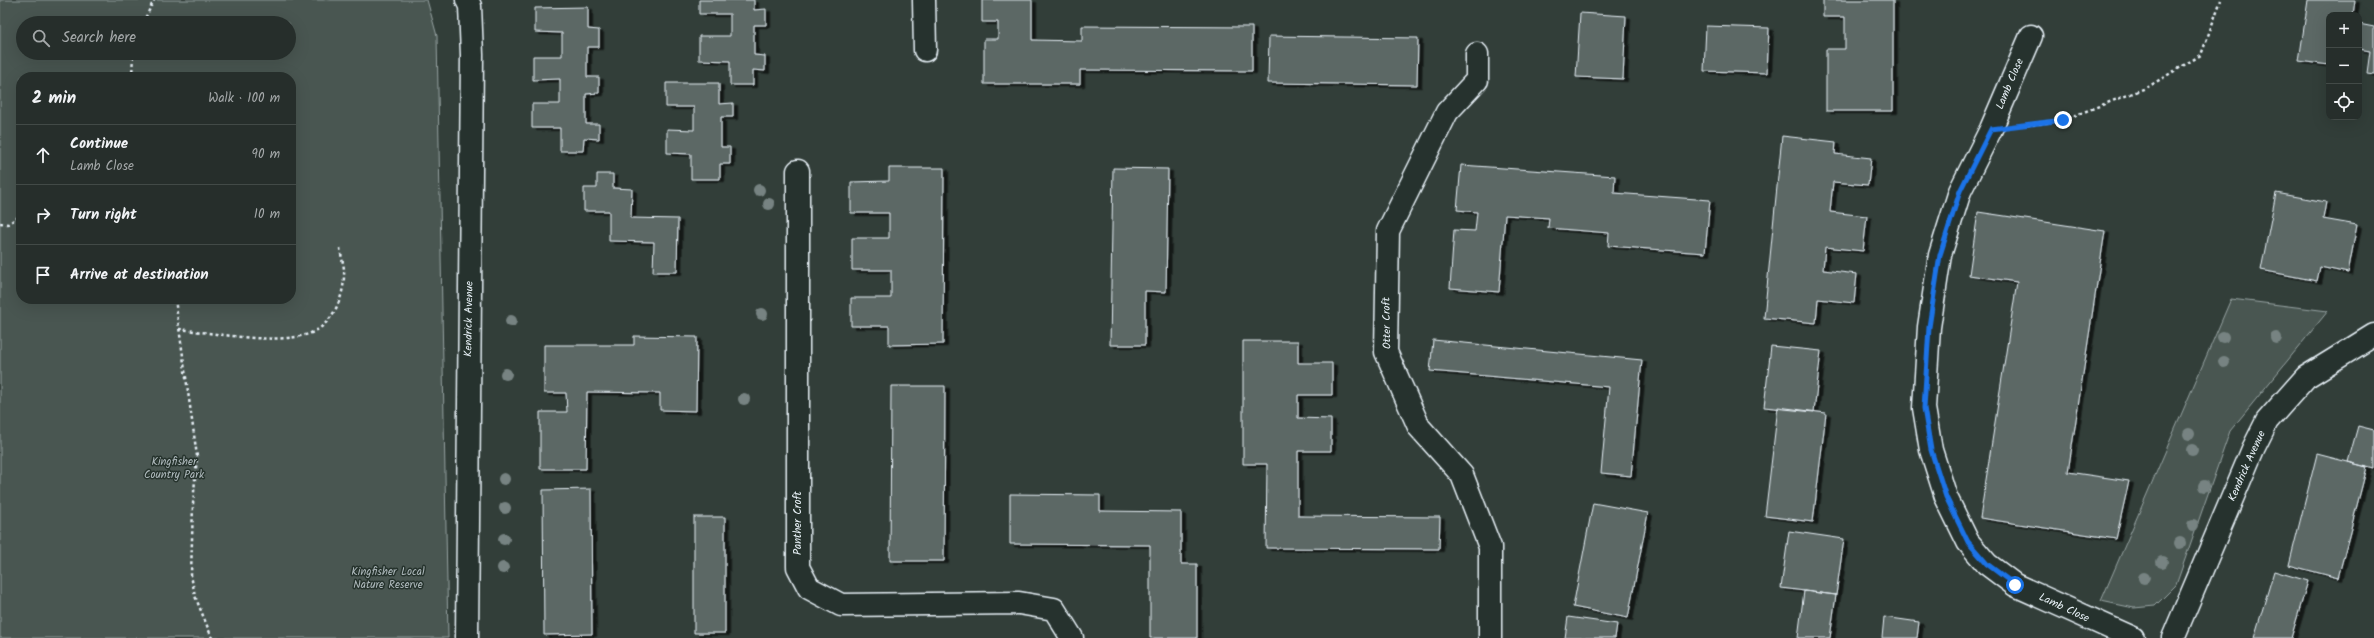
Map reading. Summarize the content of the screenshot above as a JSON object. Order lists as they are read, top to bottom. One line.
{"streets":{"street":["Lamb Close","Kendrick Avenue","Otter Croft","Panther Croft"]},"parks":["Kingfisher Country Park","Kingfisher Local Nature Reserve"],"page":{"map_buttons":["+","−"],"search":"Search here","heading":["2 min","Walk · 100 m"],"list":[["Continue","Lamb Close","90 m"],["Turn right","10 m"],"Arrive at destination"]}}
